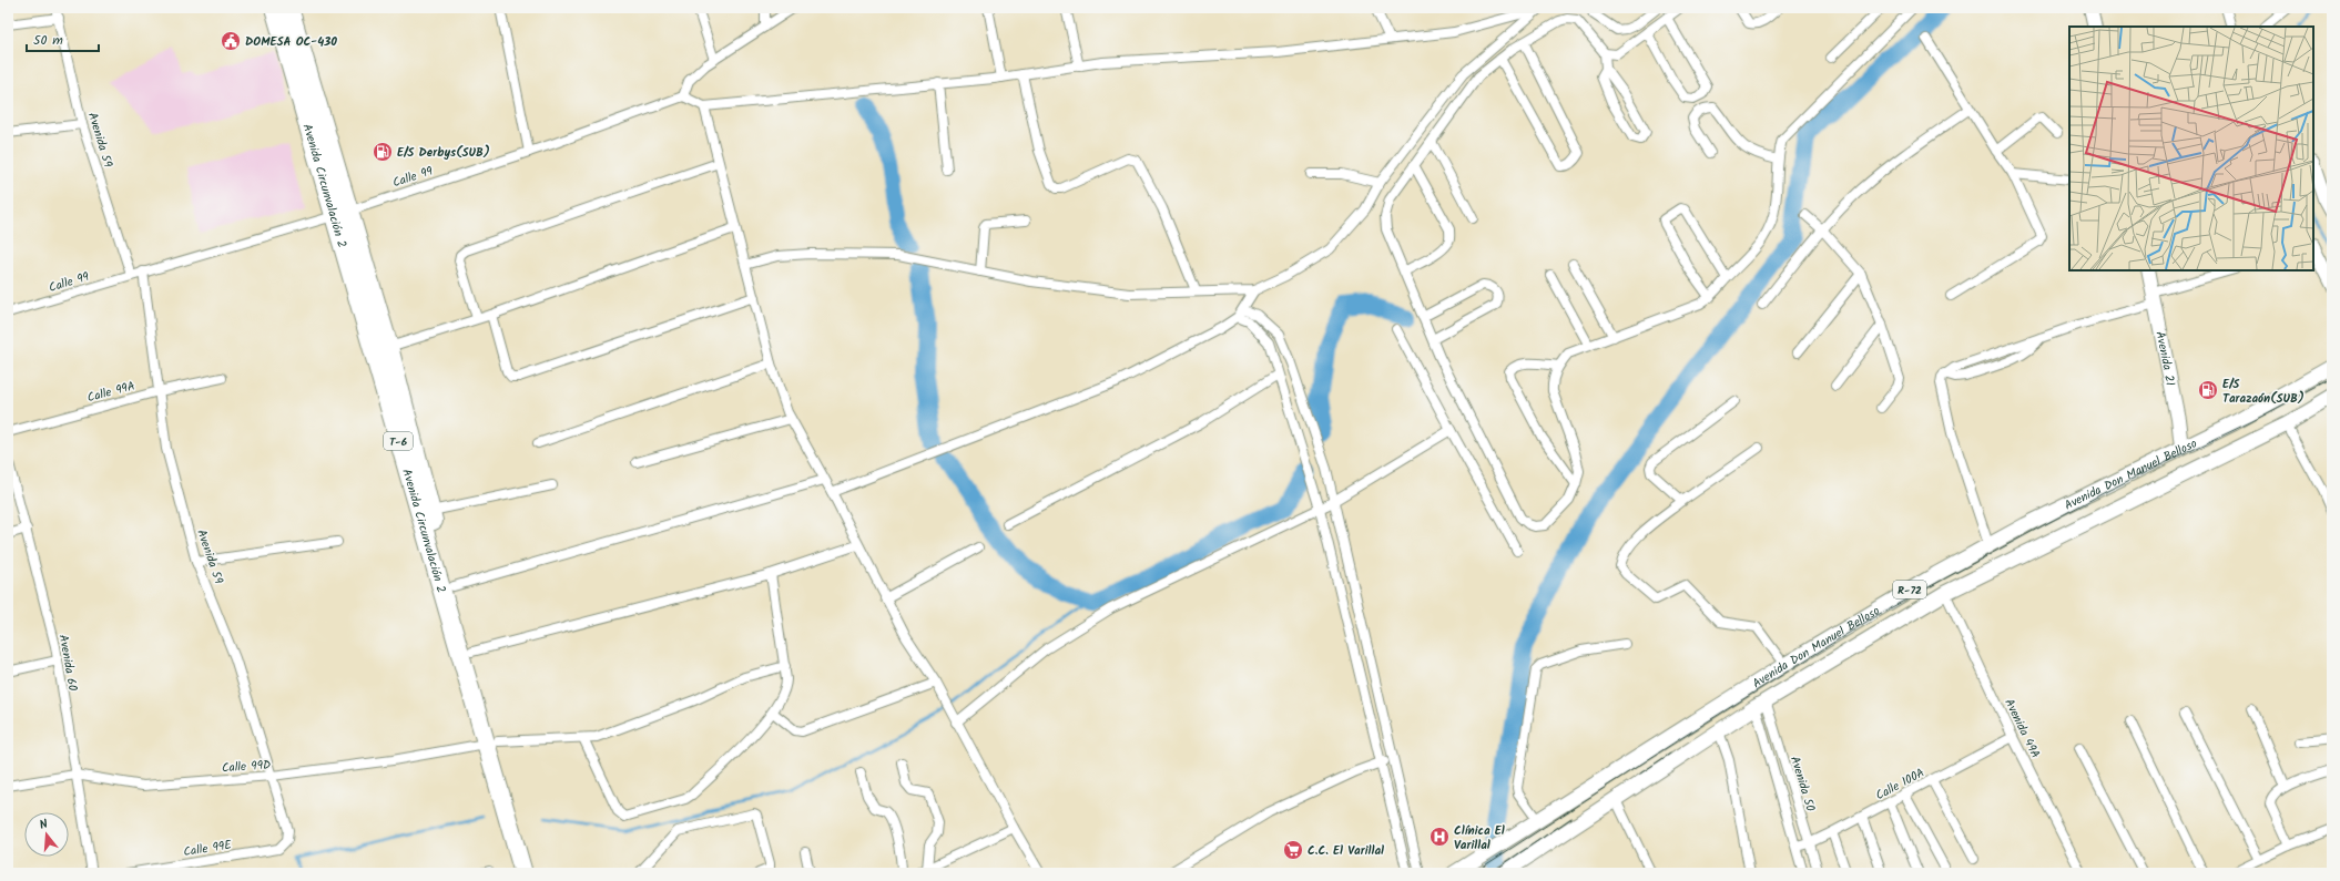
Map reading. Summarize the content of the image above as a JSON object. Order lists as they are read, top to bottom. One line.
{"streets":{"highway":["Avenida Circunvalación 2","T-6"],"main road":["Avenida Don Manuel Belloso","R-72"],"street":["Avenida 59","Calle 99","Avenida 21","Calle 99A","Avenida 60","Avenida 49A","Calle 99D","Avenida 50","Calle 100A","Calle 99E"]},"crossings":[["Avenida 59","Calle 99"],["Avenida 59","Calle 99A"],["Avenida 59","Calle 99D"],["Avenida 59","Calle 99E"],["Calle 99","Avenida Circunvalación 2"],["Avenida Circunvalación 2","Calle 99D"],["Avenida 21","Avenida Don Manuel Belloso"],["Avenida Don Manuel Belloso","Avenida 49A"],["Avenida Don Manuel Belloso","Avenida 50"],["Avenida 60","Calle 99D"],["Avenida 49A","Calle 100A"],["Avenida 50","Calle 100A"]],"places":{"public building":["DOMESA OC-430"],"fuel station":["E/S Derbys(SUB)","E/S Tarazaón(SUB)"],"hospital":["Clínica El Varillal"],"supermarket":["C.C. El Varillal"]},"scale_bar":"50 m","north":"top"}
